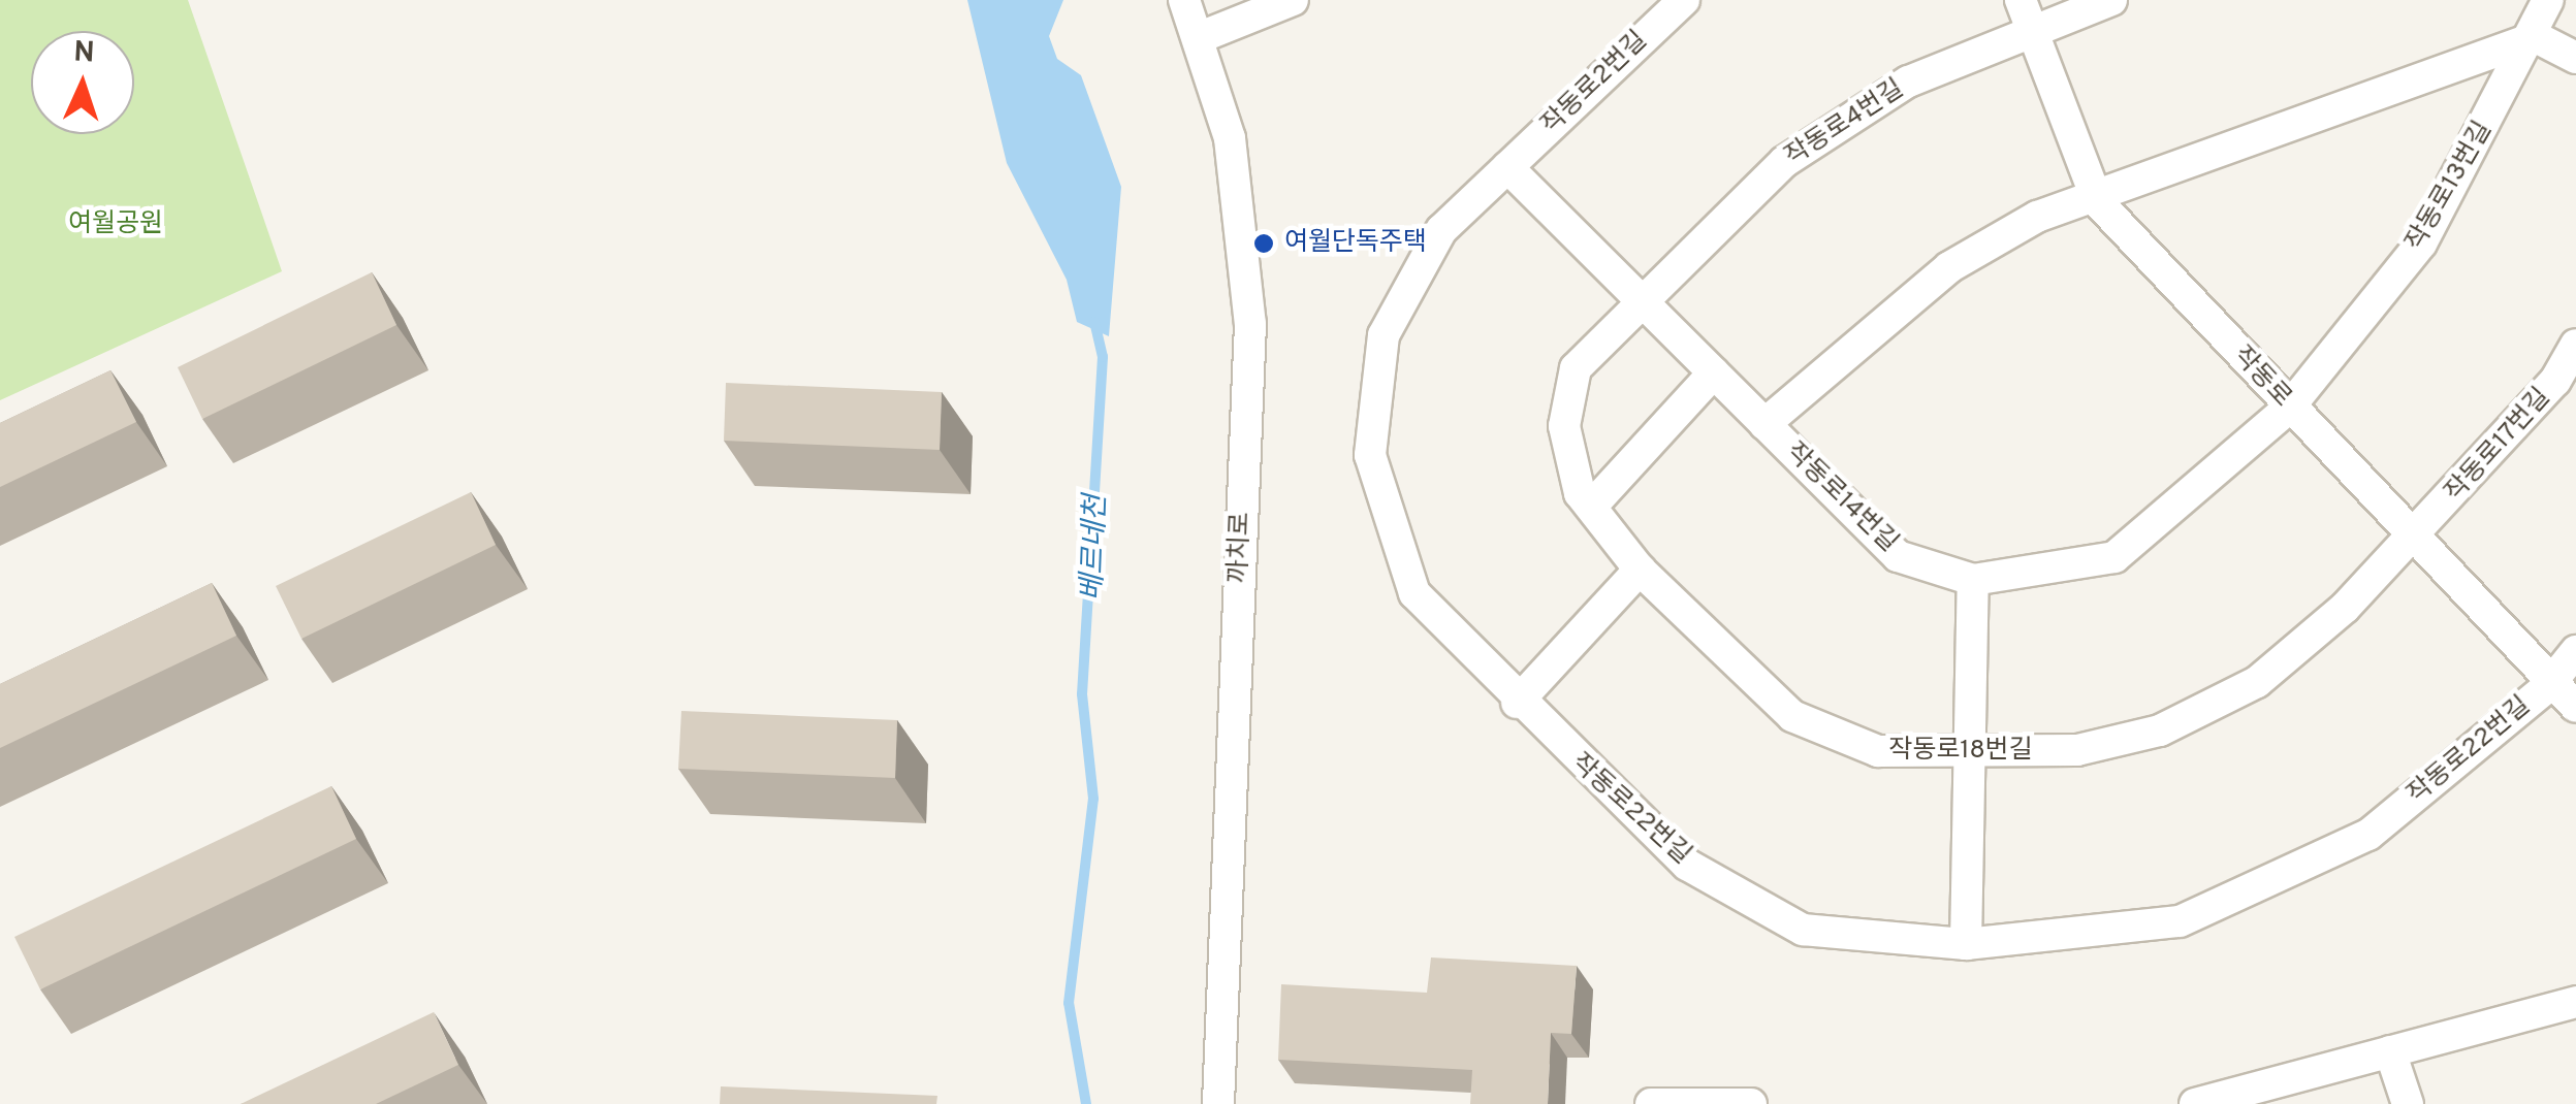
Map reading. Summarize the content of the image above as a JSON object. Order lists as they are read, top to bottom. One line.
{"streets":{"street":["작동로2번길","작동로4번길","작동로13번길","작동로","작동로17번길","작동로14번길","까치로","작동로18번길","작동로22번길"]},"crossings":[["작동로2번길","작동로14번길"],["작동로2번길","작동로22번길"],["작동로4번길","작동로"],["작동로4번길","작동로14번길"],["작동로4번길","작동로18번길"],["작동로13번길","작동로"],["작동로13번길","작동로14번길"],["작동로","작동로17번길"],["작동로","작동로14번길"],["작동로","작동로18번길"],["작동로","작동로22번길"],["작동로17번길","작동로18번길"],["작동로14번길","작동로18번길"],["작동로14번길","작동로22번길"]],"water":["베르네천"],"parks":["여월공원"],"places":["여월단독주택"],"north":"top"}
